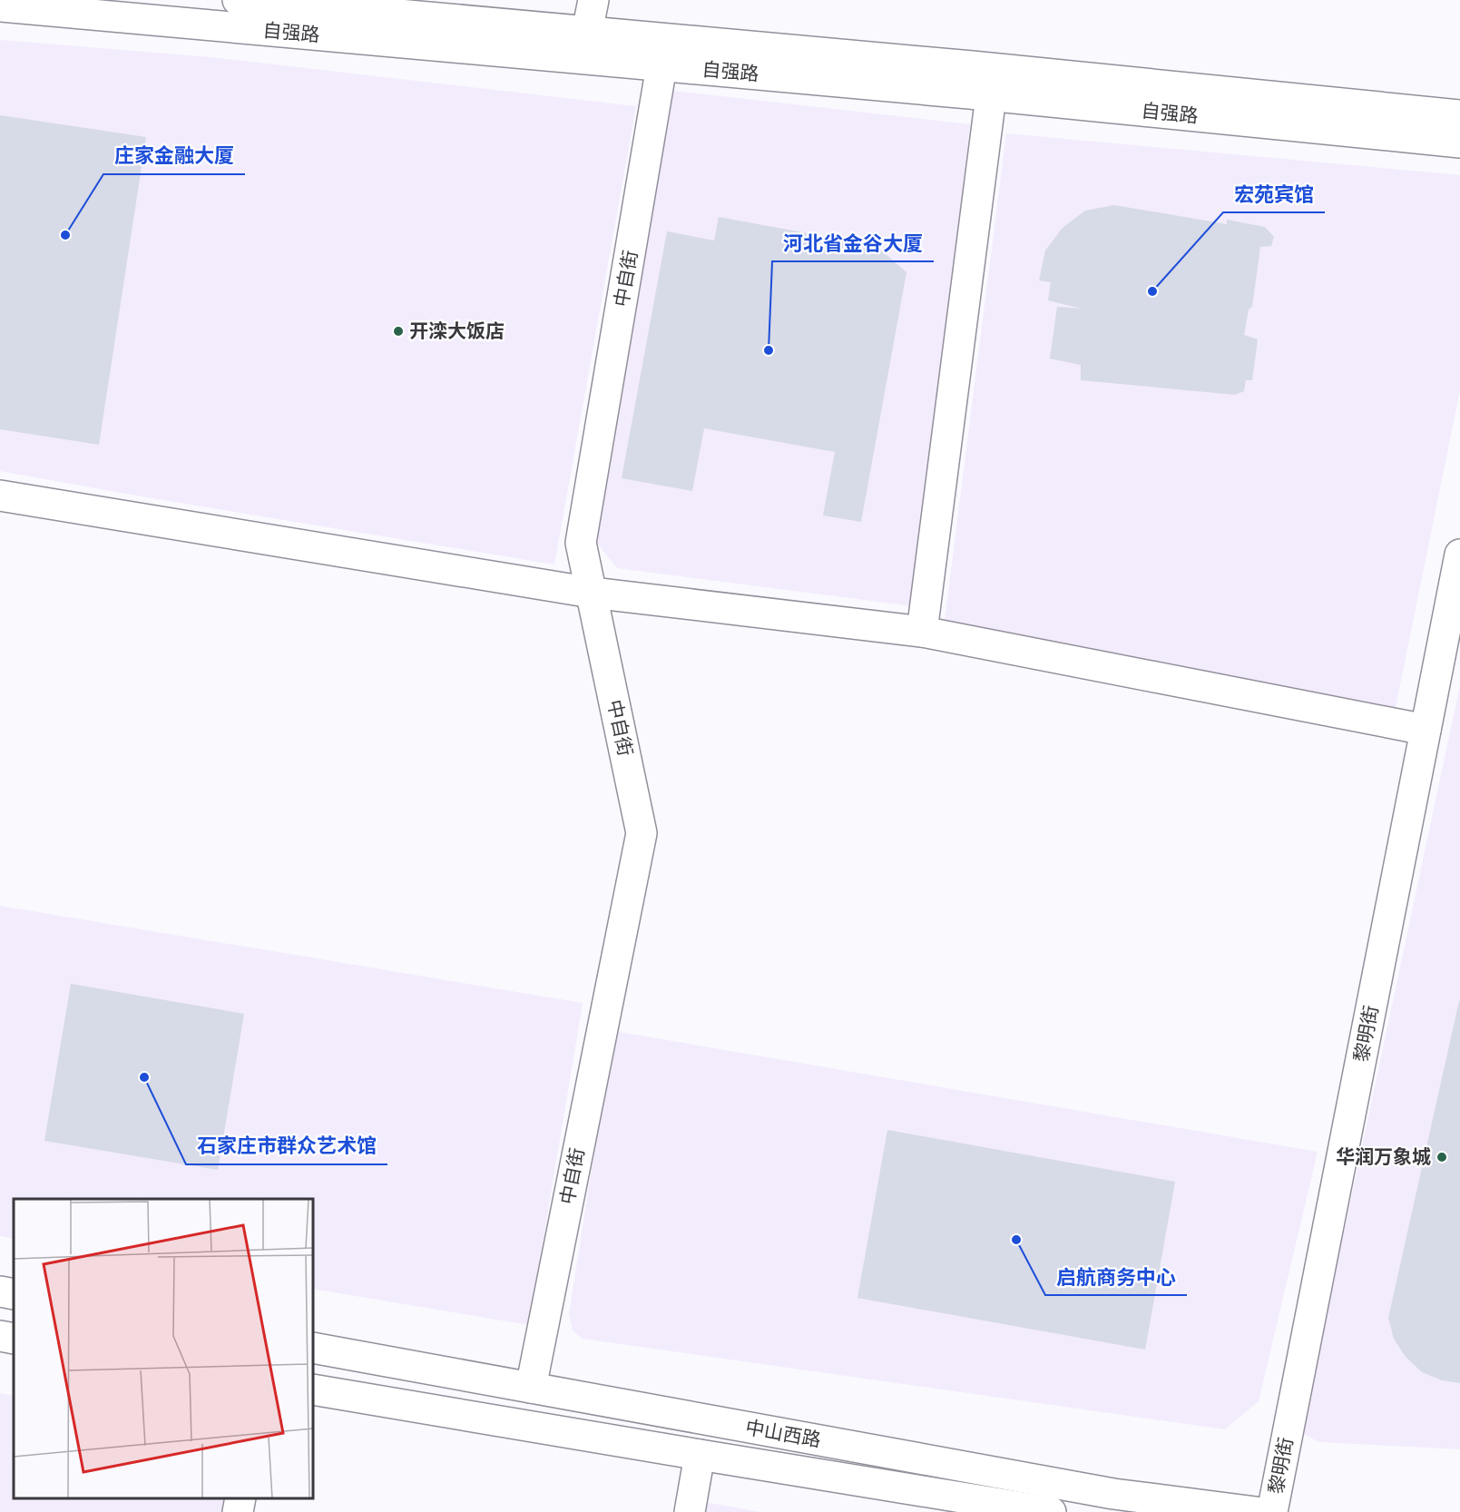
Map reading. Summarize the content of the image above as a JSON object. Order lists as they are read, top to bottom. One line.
{"streets":{"main road":["自强路","中自街","黎明街","中山西路"]},"crossings":[["自强路","中自街"],["中自街","中山西路"]],"places":["庄家金融大厦","宏苑宾馆","开滦大饭店","河北省金谷大厦","石家庄市群众艺术馆","华润万象城","启航商务中心"]}
